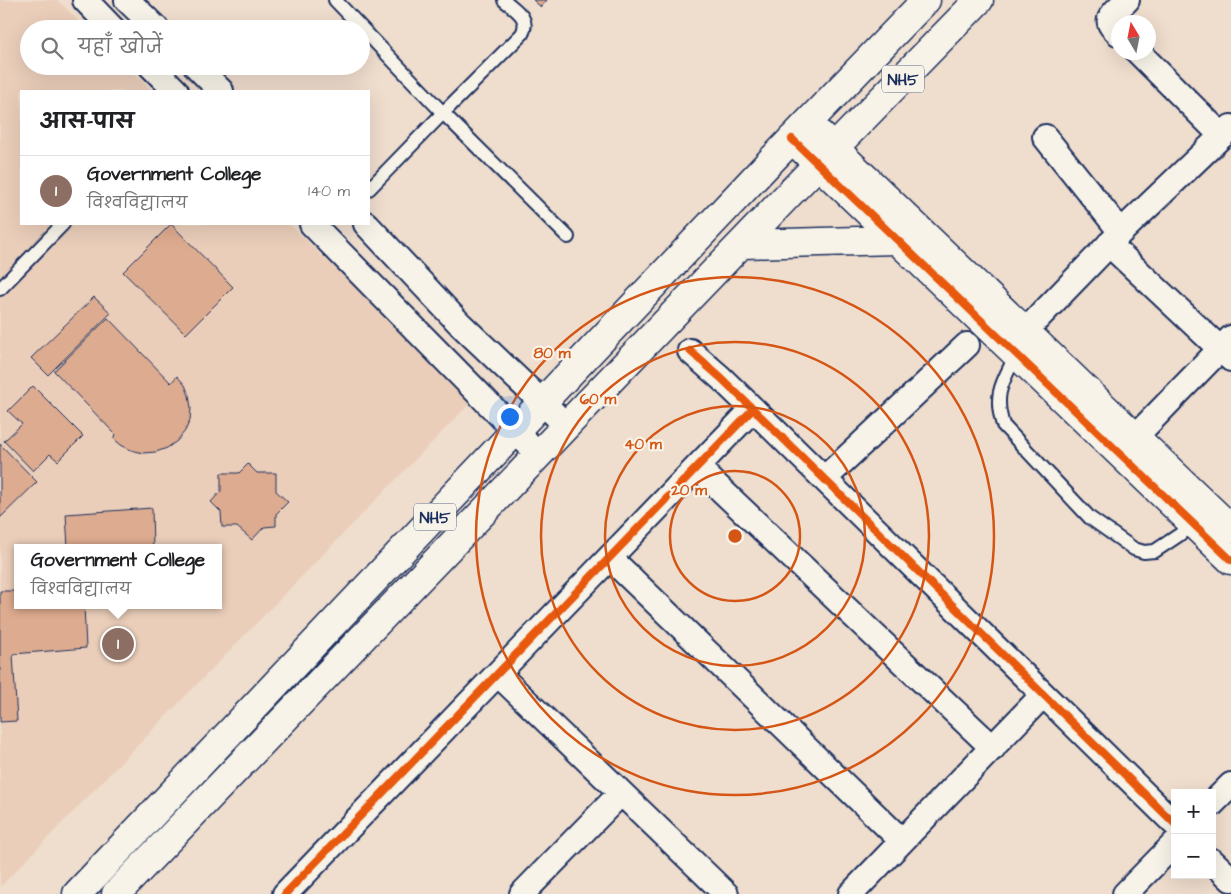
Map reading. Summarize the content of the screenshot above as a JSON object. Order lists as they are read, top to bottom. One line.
{"streets":{"main road":["NH5"]},"north":"top","page":{"search":"यहाँ खोजें","heading":"आस-पास","list":[{"mark":"1","name":"Government College","note":"विश्वविद्यालय","value":"140 m"}],"popup":["Government College","विश्वविद्यालय"],"pins":"1","map_buttons":["+","−"]},"rings":["80 m","60 m","40 m","20 m"]}
